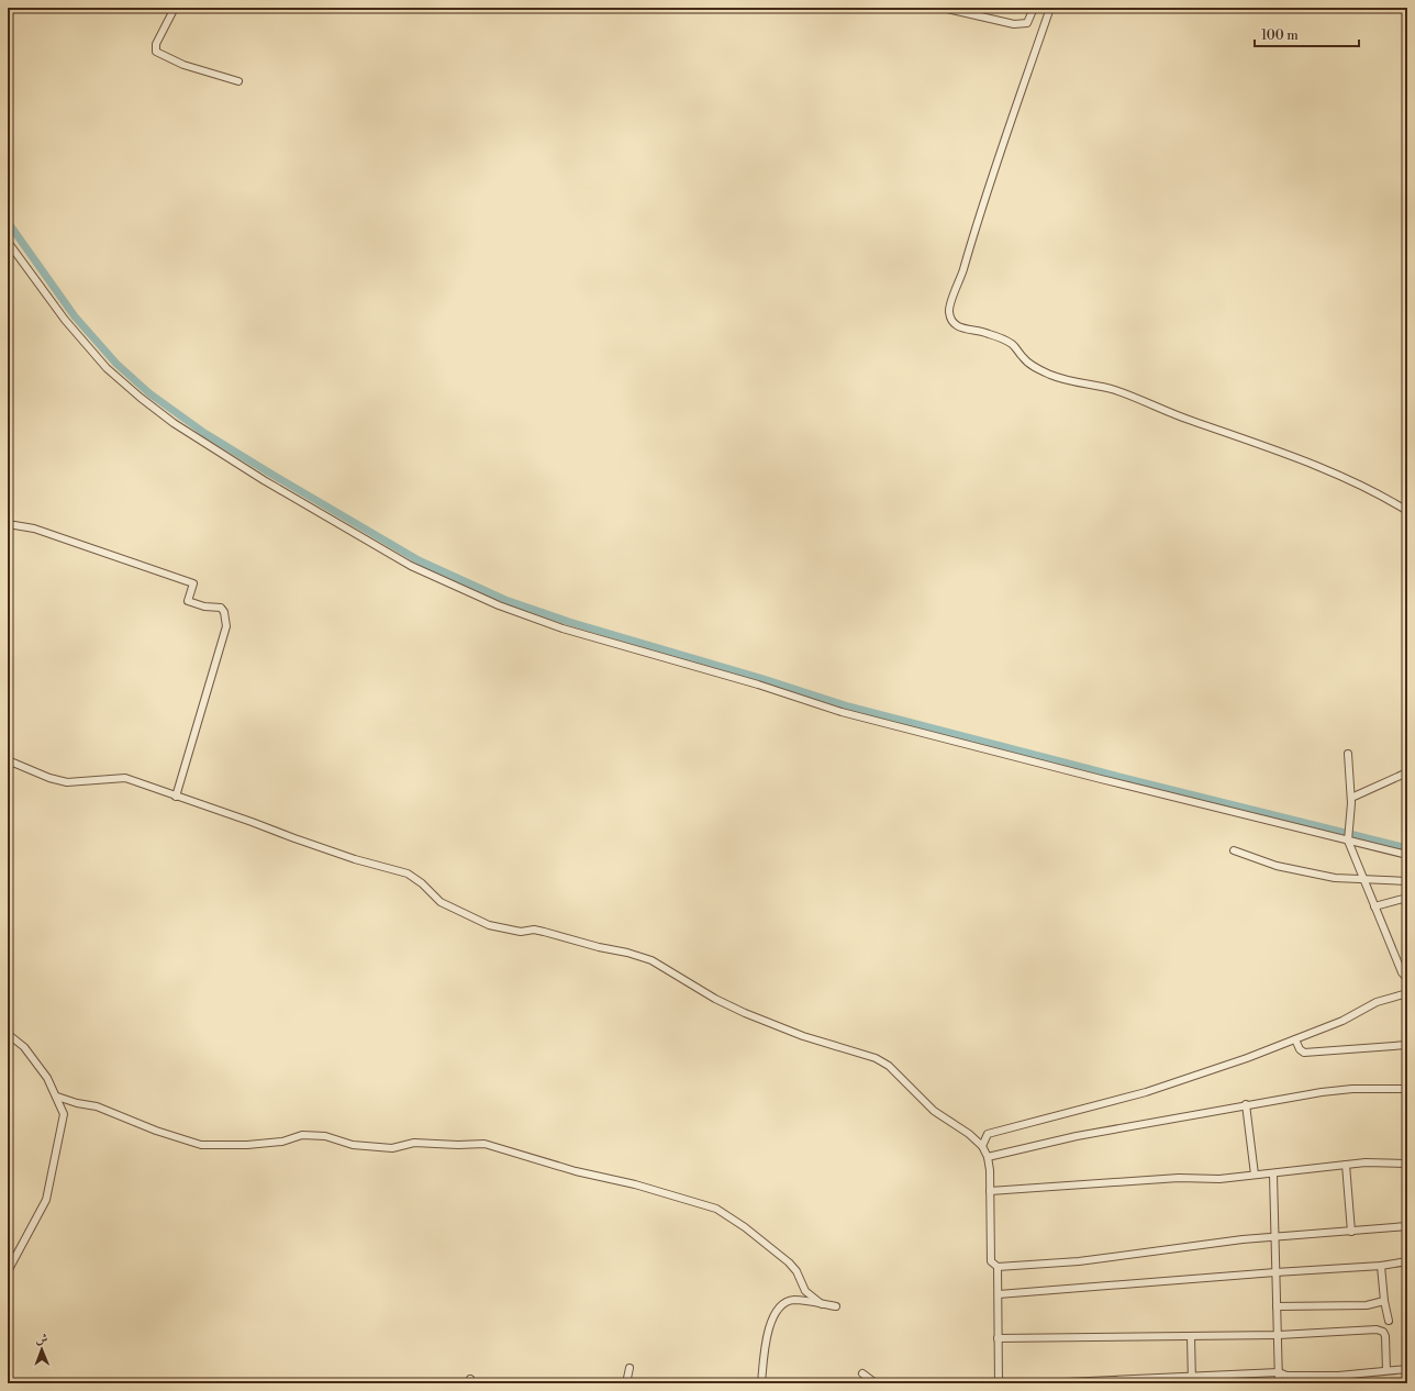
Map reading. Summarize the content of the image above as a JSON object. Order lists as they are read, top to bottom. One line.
{"scale_bar":"100 m","north":"top"}
